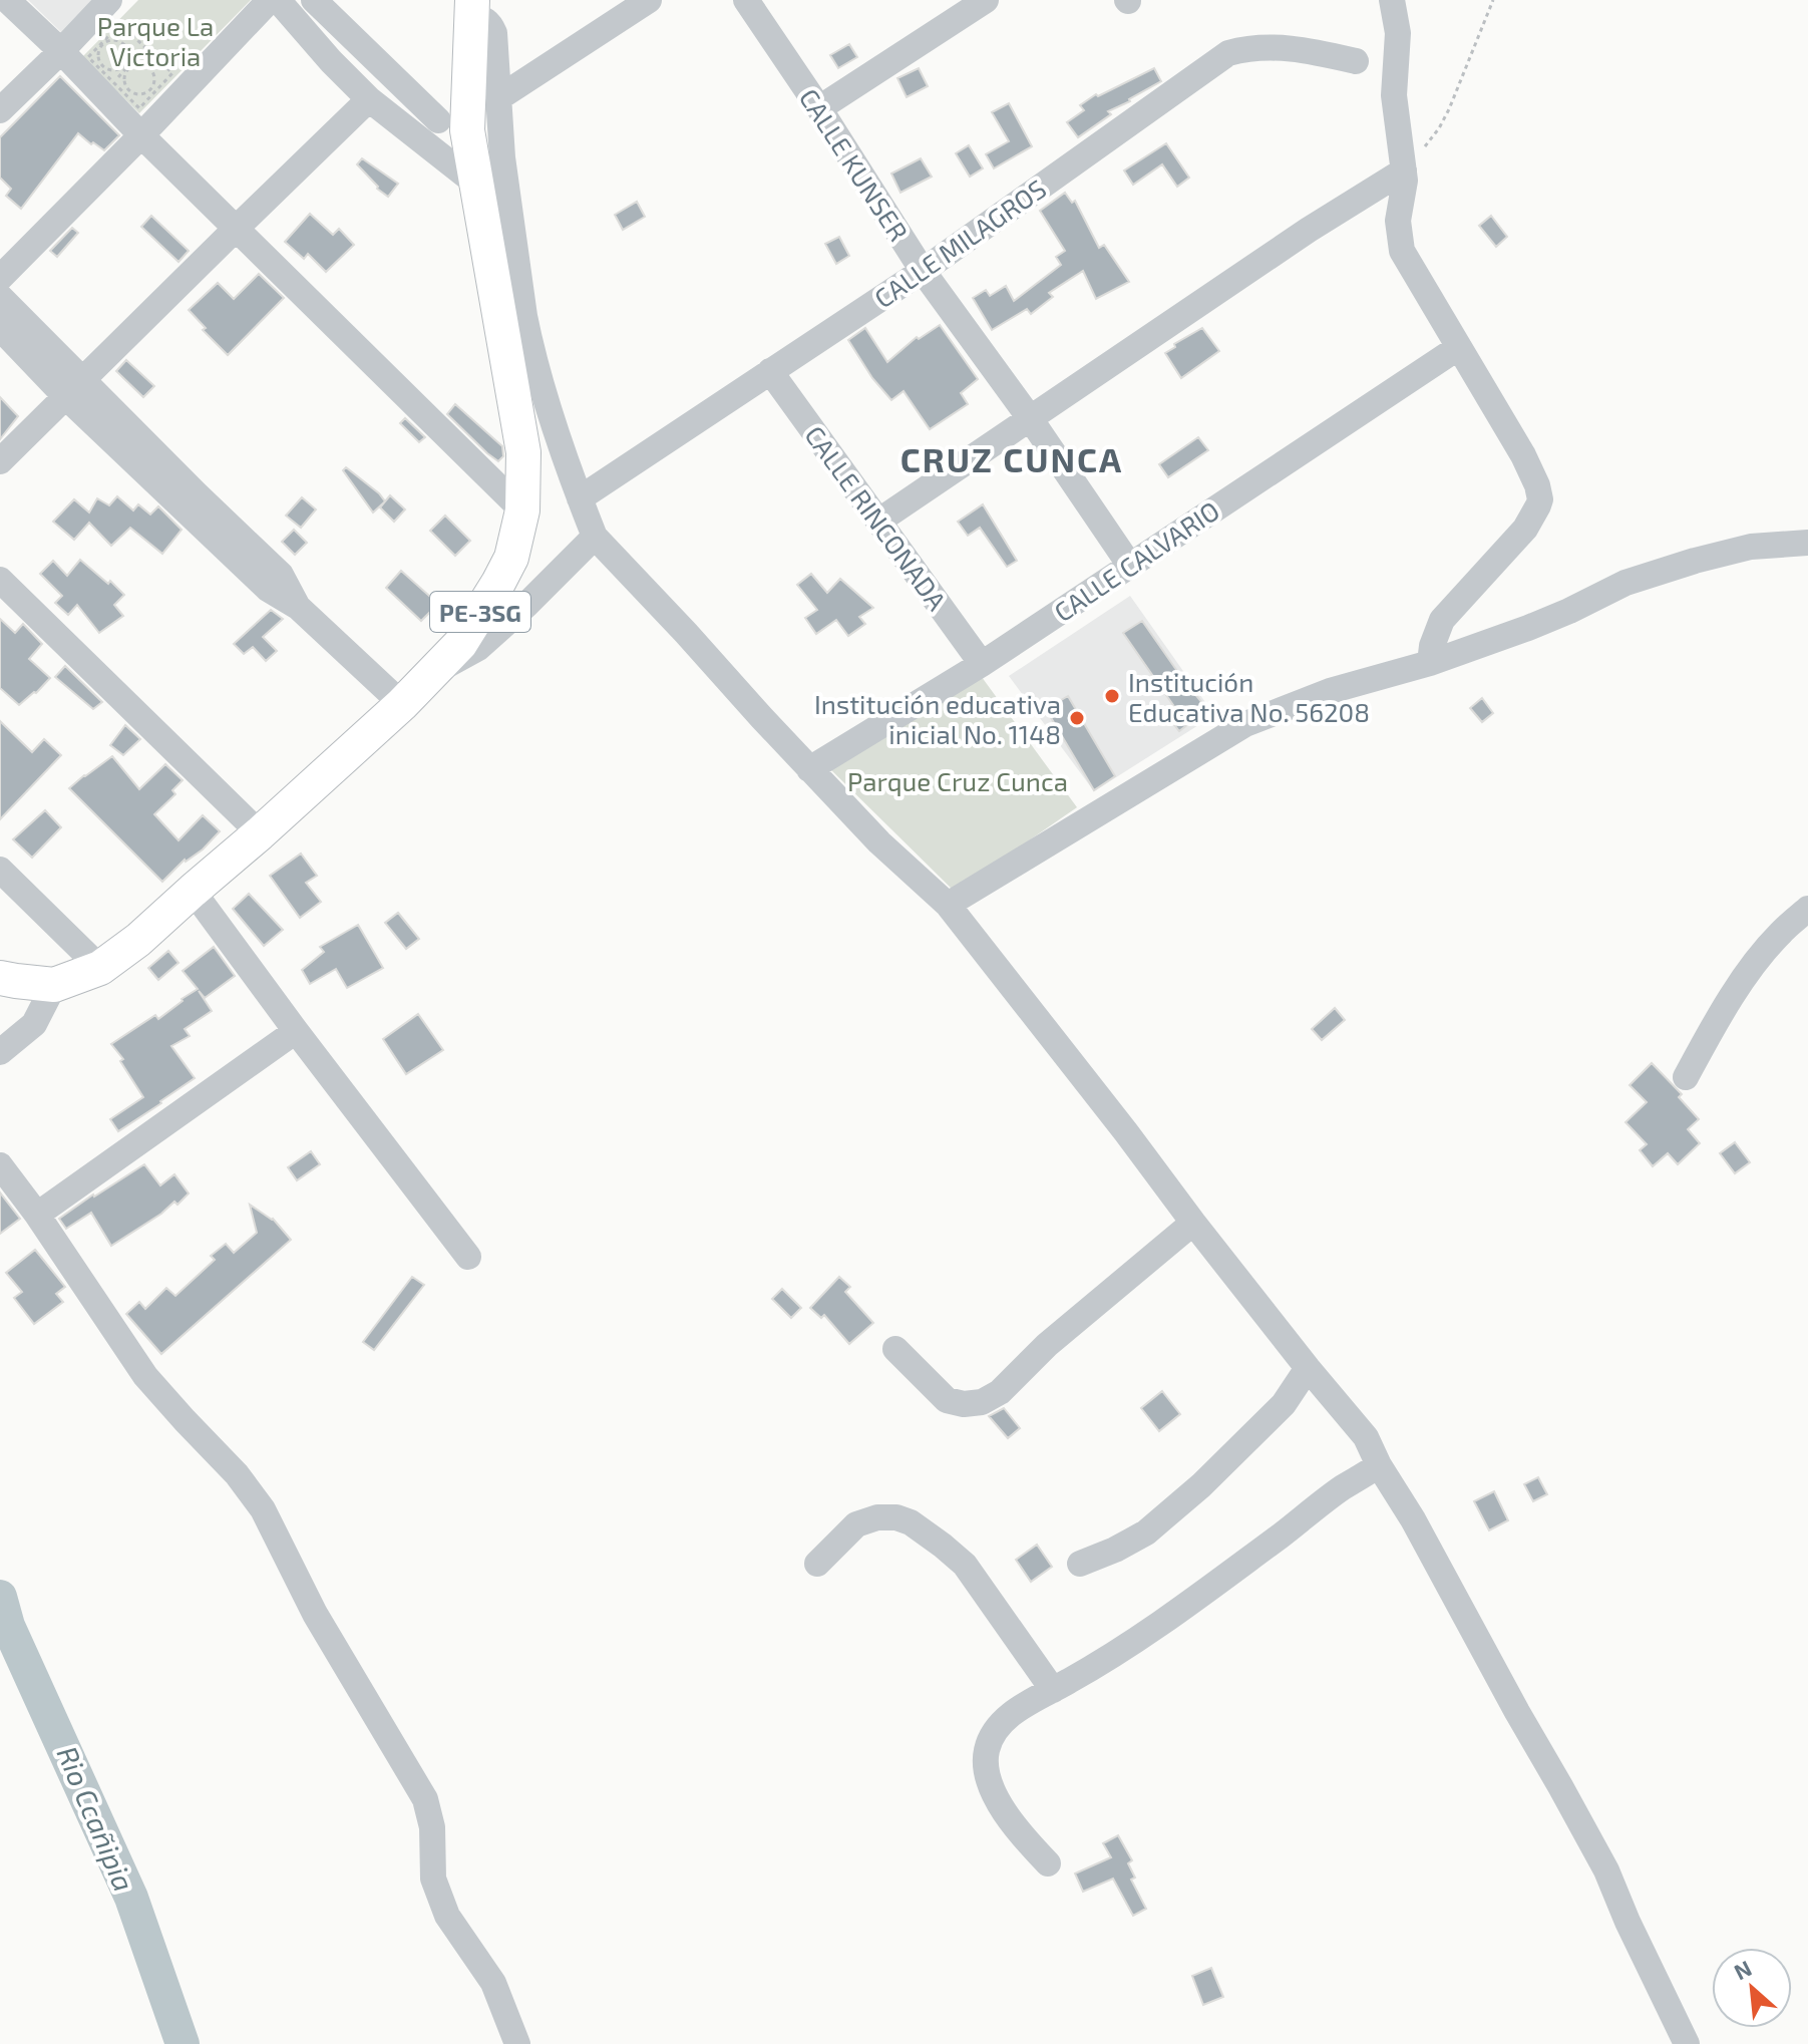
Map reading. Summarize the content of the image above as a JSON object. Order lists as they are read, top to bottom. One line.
{"streets":{"main road":["PE-3SG"],"street":["CALLE KUNSER","CALLE MILAGROS","CALLE RINCONADA","CALLE CALVARIO"]},"crossings":[["CALLE KUNSER","CALLE MILAGROS"],["CALLE KUNSER","CALLE CALVARIO"],["CALLE MILAGROS","CALLE RINCONADA"],["CALLE RINCONADA","CALLE CALVARIO"]],"districts":["CRUZ CUNCA"],"water":["Rio Ccañipia"],"parks":["Parque La Victoria","Parque Cruz Cunca"],"places":["Institución Educativa No. 56208","Institución educativa inicial No. 1148"],"north":"top left"}
